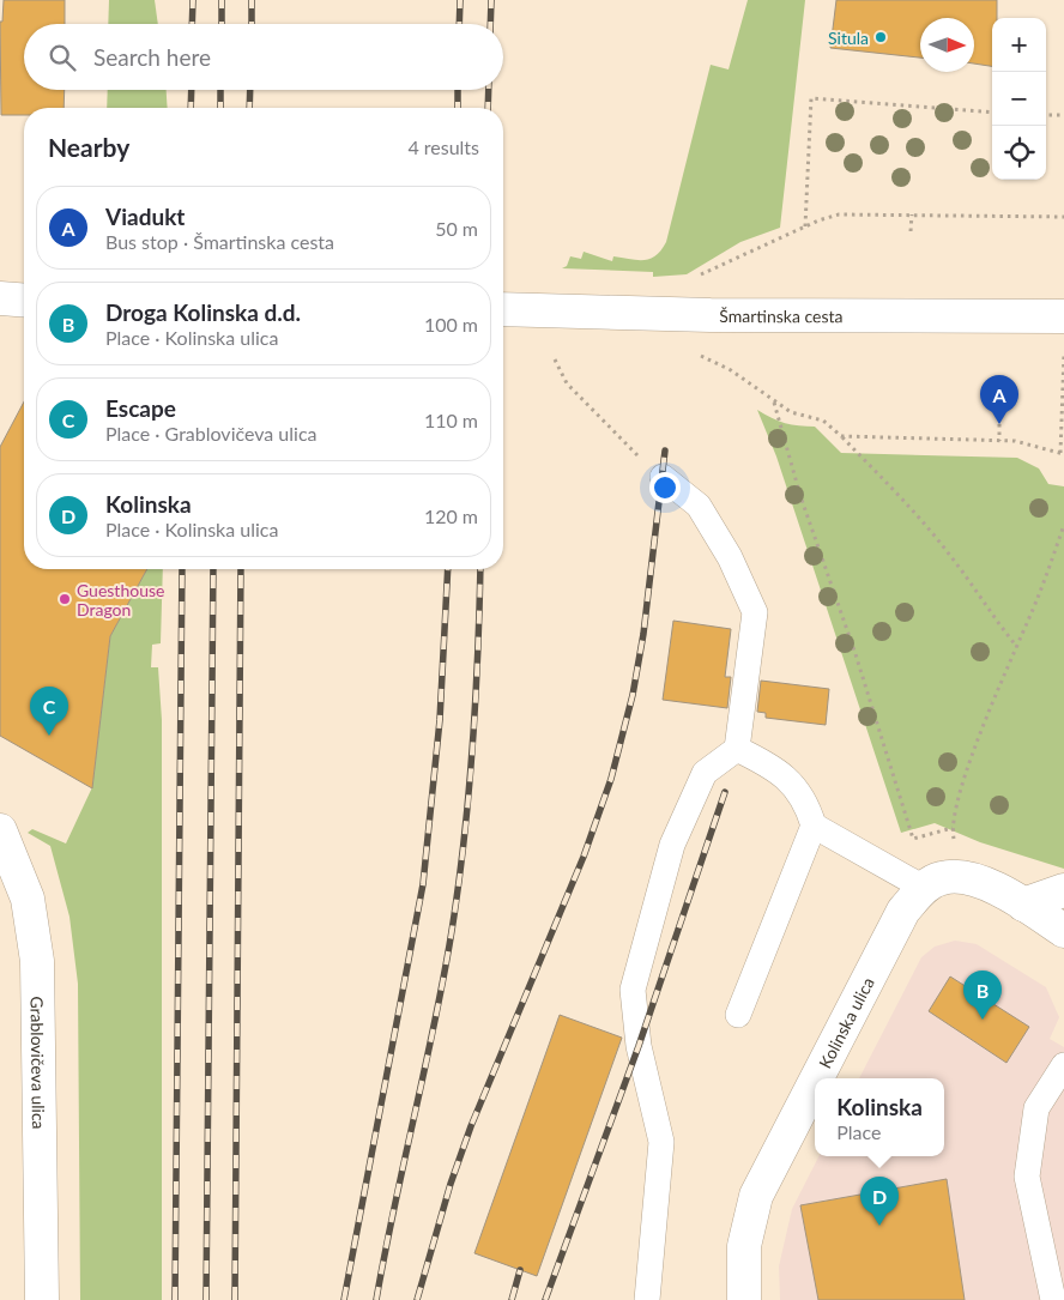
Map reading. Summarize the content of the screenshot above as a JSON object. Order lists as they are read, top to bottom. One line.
{"streets":{"street":["Šmartinska cesta","Kolinska ulica","Grablovičeva ulica"]},"places":["Situla","Guesthouse Dragon"],"north":"right","page":{"map_buttons":["+","−"],"search":"Search here","heading":["Nearby","4 results"],"list":[{"mark":"A","name":"Viadukt","note":"Bus stop · Šmartinska cesta","value":"50 m"},{"mark":"B","name":"Droga Kolinska d.d.","note":"Place · Kolinska ulica","value":"100 m"},{"mark":"C","name":"Escape","note":"Place · Grablovičeva ulica","value":"110 m"},{"mark":"D","name":"Kolinska","note":"Place · Kolinska ulica","value":"120 m"}],"pins":["A","C","B","D"],"popup":["Kolinska","Place"]}}
